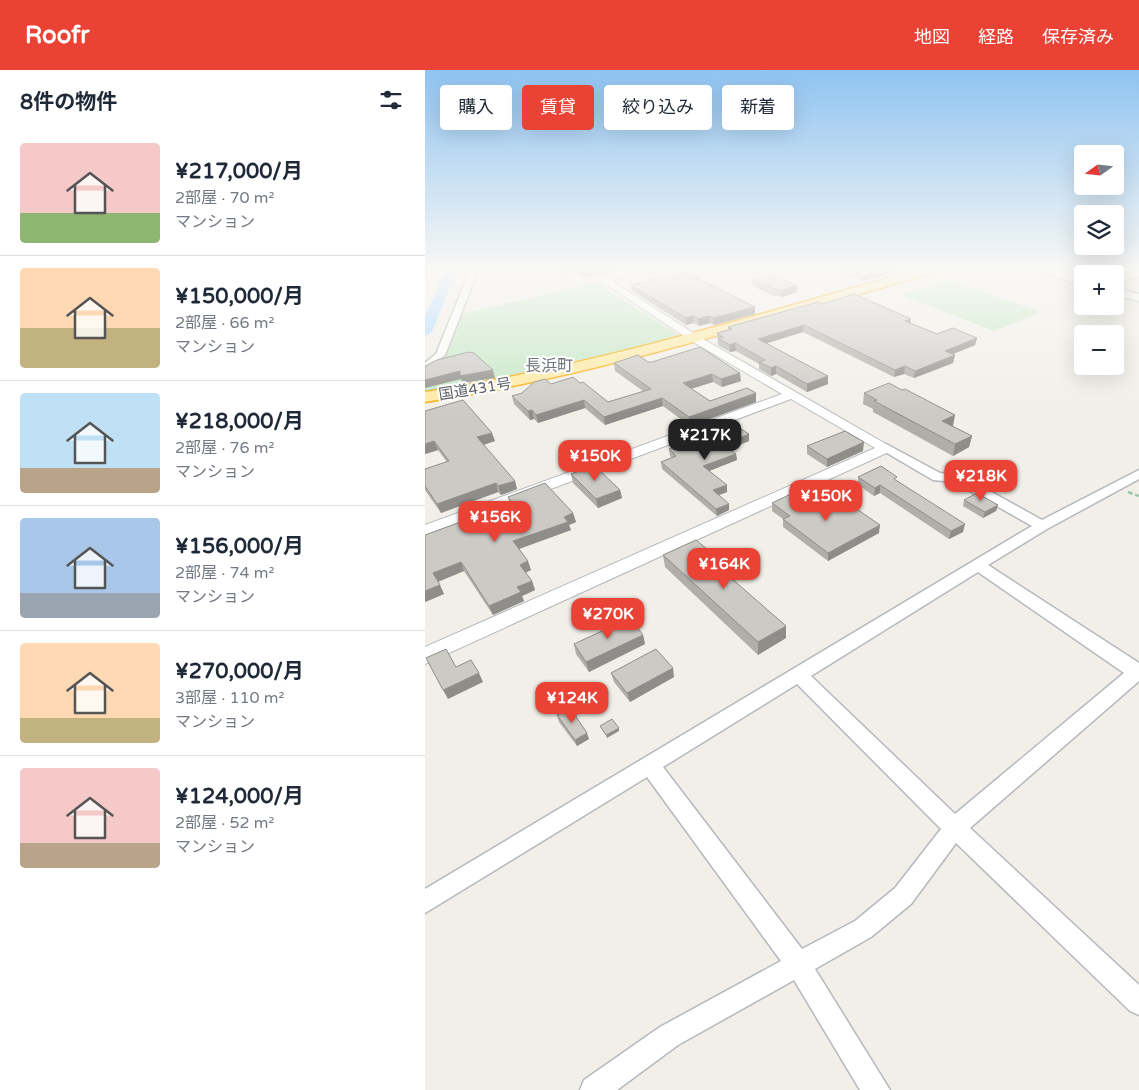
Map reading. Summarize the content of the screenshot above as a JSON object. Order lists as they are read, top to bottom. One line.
{"streets":{"highway":["国道431号"]},"districts":["長浜町"],"north":"left","page":{"header":"Roofr","nav":["地図","経路","保存済み"],"heading":"8件の物件","chip":["購入","賃貸","絞り込み","新着"],"list":[{"name":"¥217,000/月","note":"2部屋 · 70 m² · マンション"},{"name":"¥150,000/月","note":"2部屋 · 66 m² · マンション"},{"name":"¥218,000/月","note":"2部屋 · 76 m² · マンション"},{"name":"¥156,000/月","note":"2部屋 · 74 m² · マンション"},{"name":"¥270,000/月","note":"3部屋 · 110 m² · マンション"},{"name":"¥124,000/月","note":"2部屋 · 52 m² · マンション"}],"map_buttons":["+","−"],"price":["¥217K","¥150K","¥218K","¥150K","¥156K","¥164K","¥270K","¥124K"]}}
